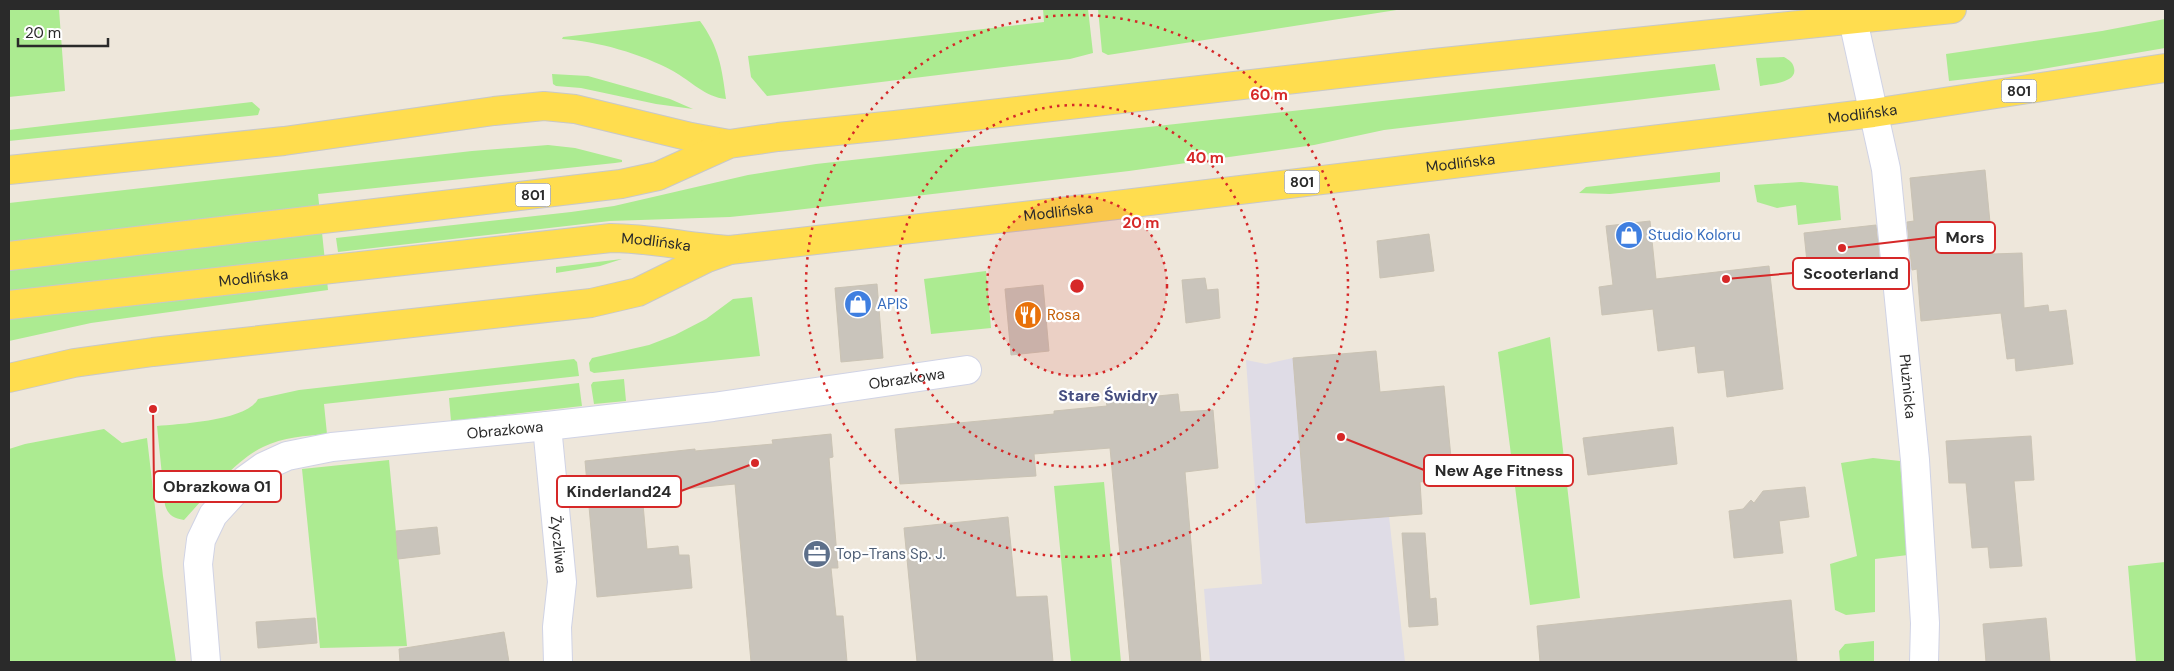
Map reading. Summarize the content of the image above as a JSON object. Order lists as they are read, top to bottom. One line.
{"streets":{"main road":["801","Modlińska"],"street":["Obrazkowa","Płużnicka","Życzliwa"]},"crossings":[["801","Płużnicka"],["Modlińska","Płużnicka"],["Obrazkowa","Życzliwa"]],"districts":["Stare Świdry"],"places":{"shop":["Studio Koloru","APIS"],"other":["Mors","Scooterland","Obrazkowa 01","New Age Fitness","Kinderland24"],"restaurant":["Rosa"],"office":["Top-Trans Sp. J."]},"scale_bar":"20 m","rings":["60 m","40 m","20 m"]}
